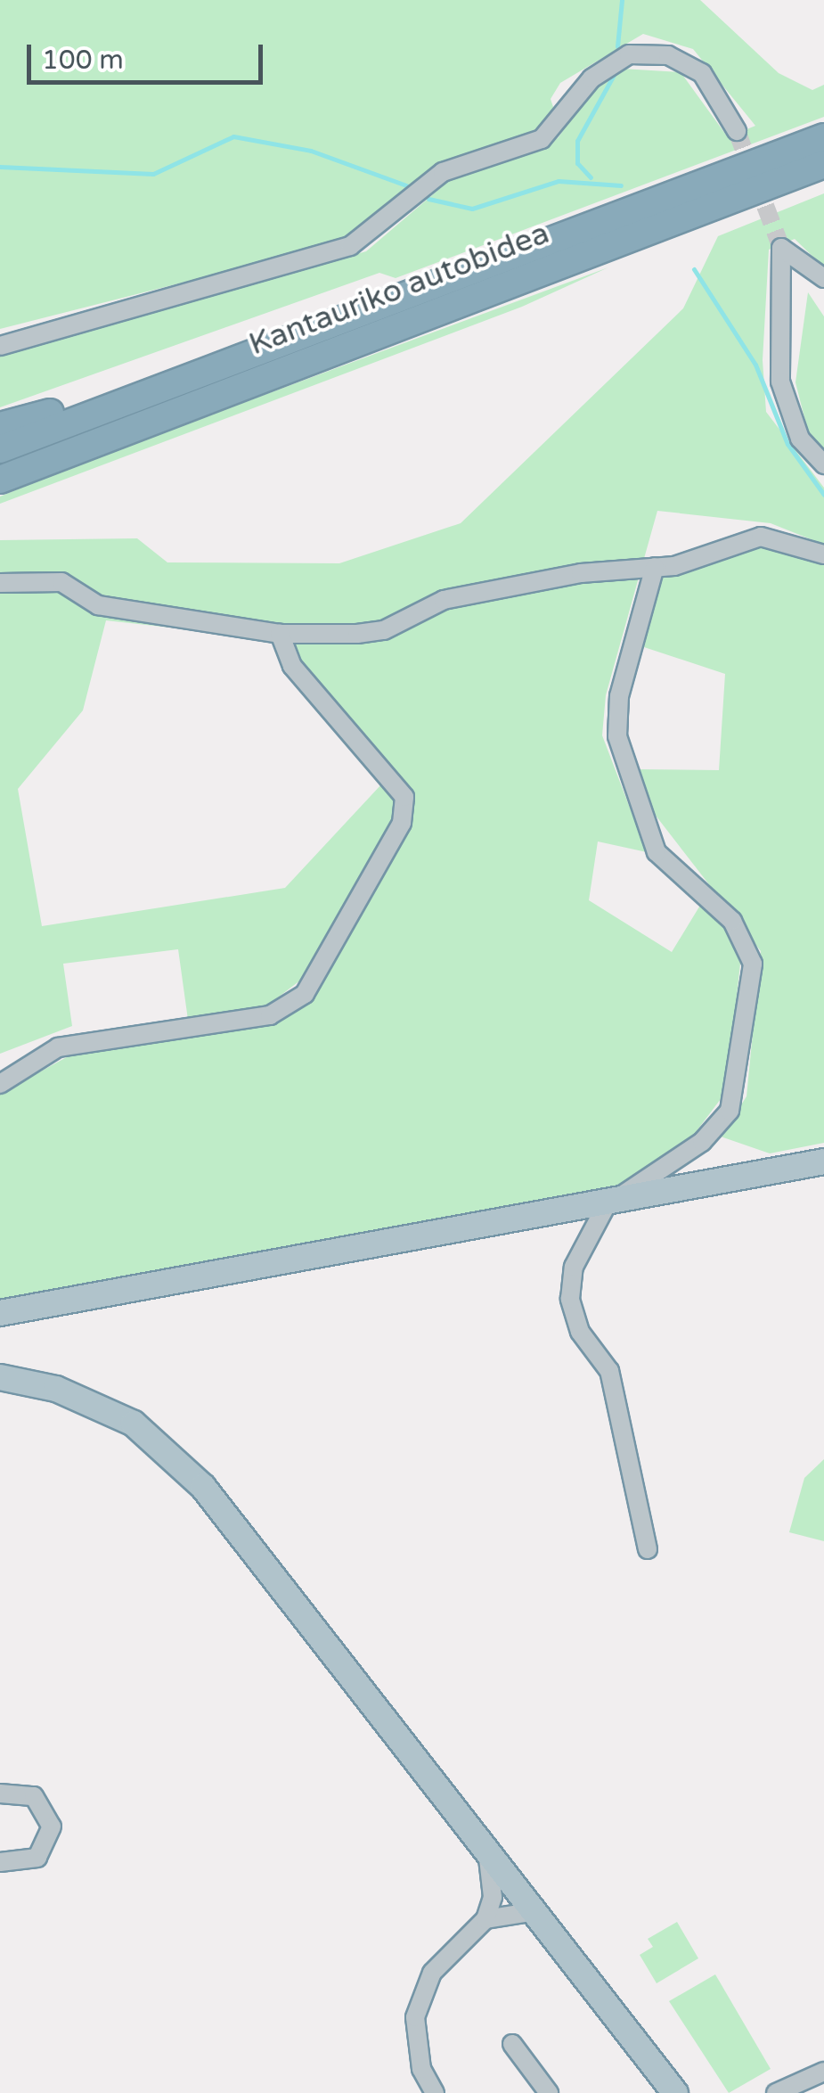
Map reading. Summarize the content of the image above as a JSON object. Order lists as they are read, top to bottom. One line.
{"streets":{"highway":["Kantauriko autobidea"]},"scale_bar":"100 m"}
